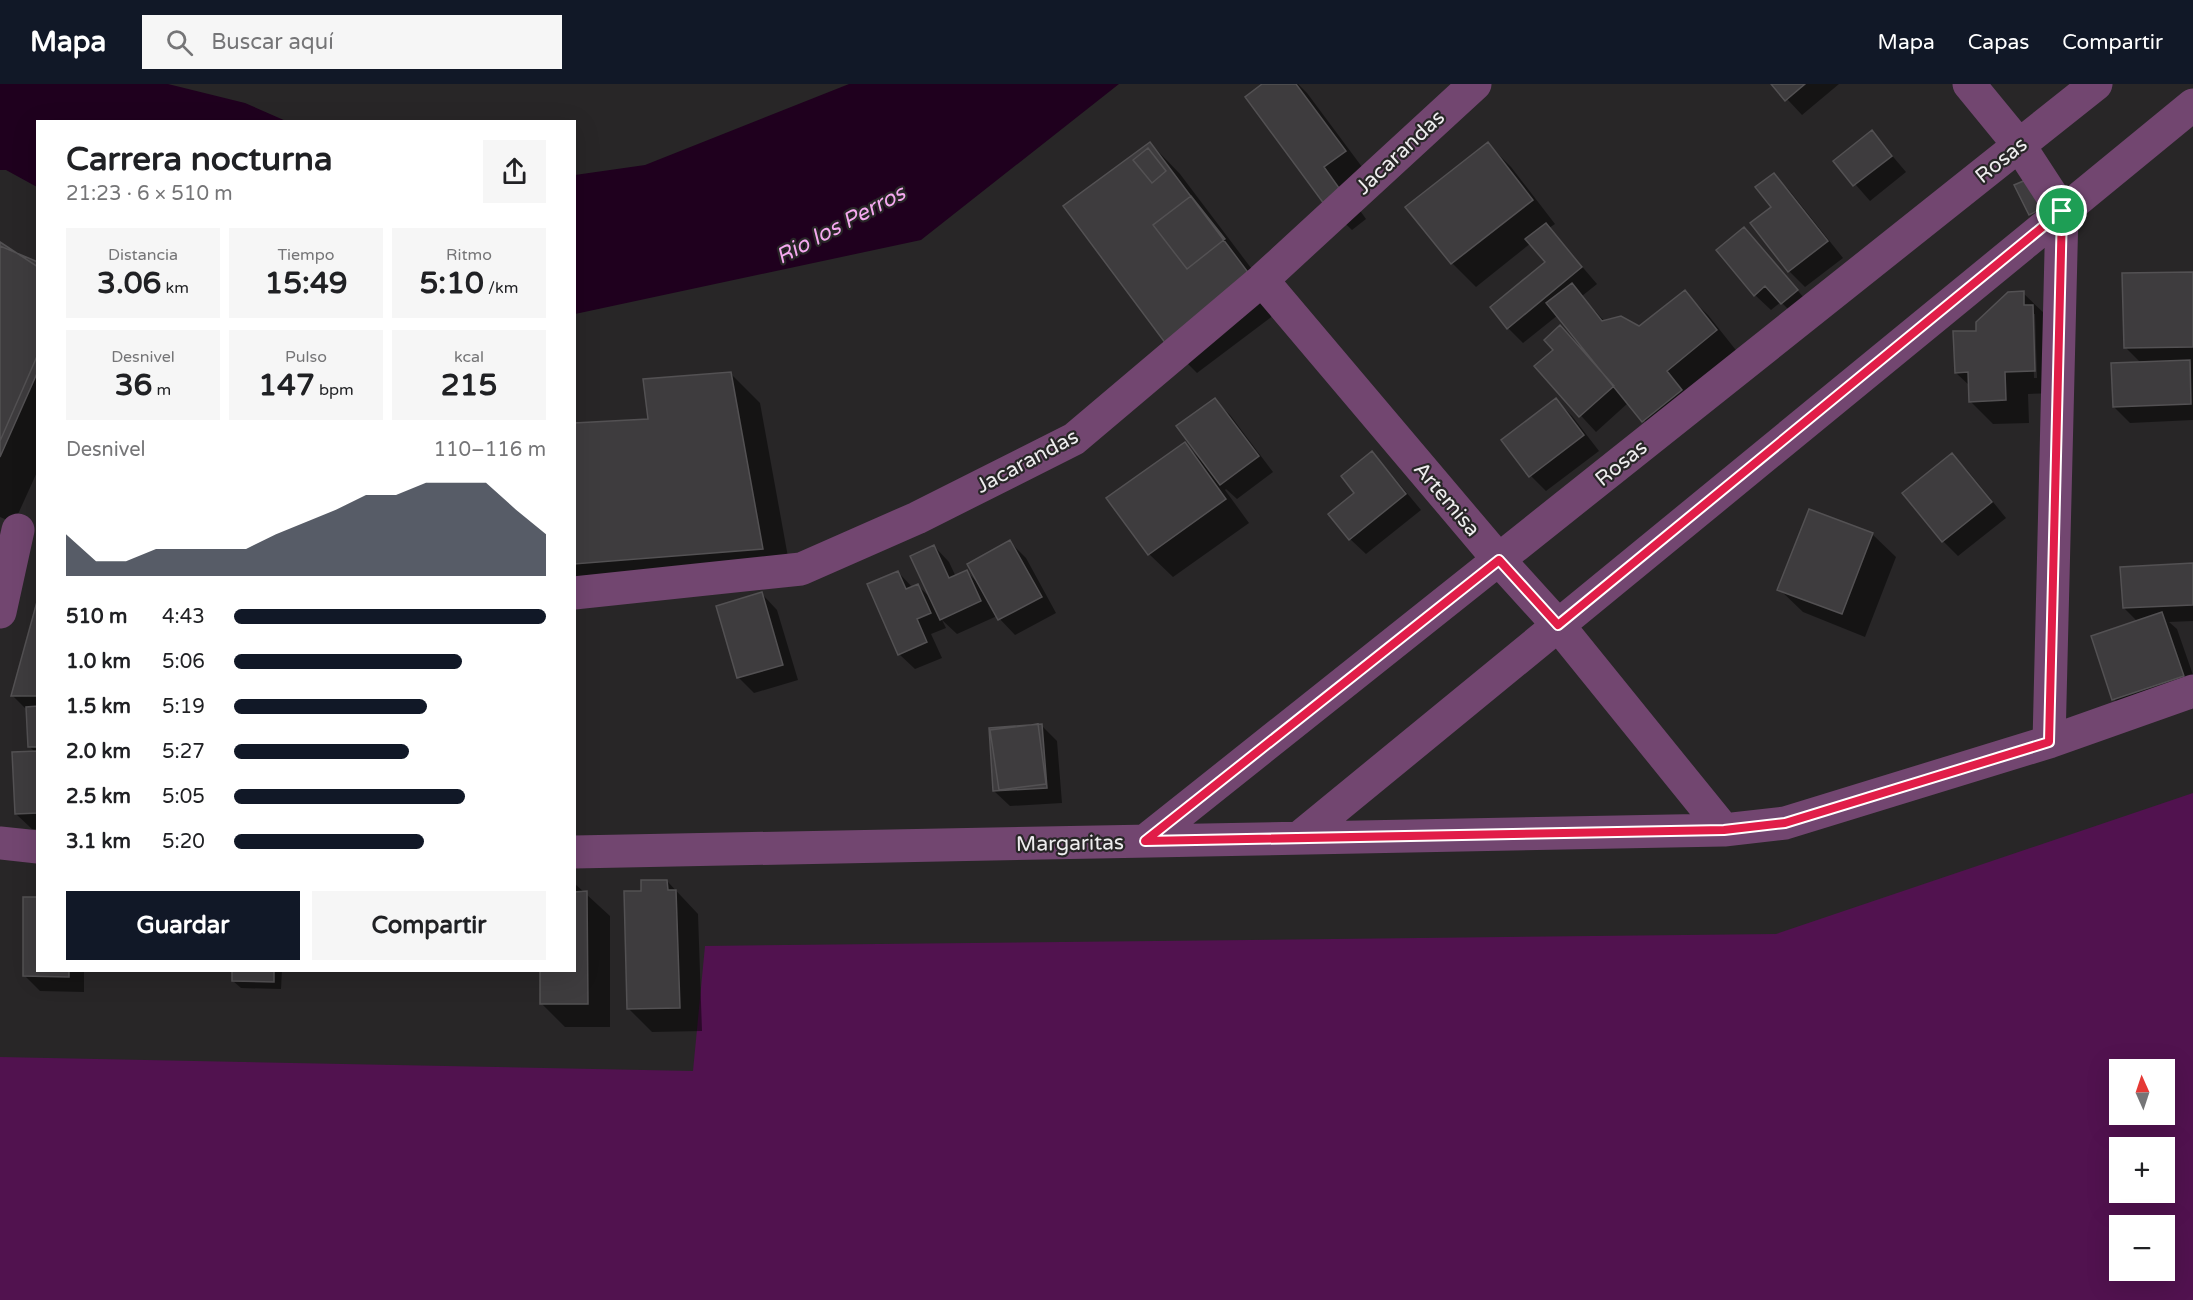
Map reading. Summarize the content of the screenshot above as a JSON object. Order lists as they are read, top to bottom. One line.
{"streets":{"street":["Jacarandas","Rosas","Artemisa","Margaritas"]},"crossings":[["Jacarandas","Artemisa"],["Rosas","Artemisa"],["Rosas","Margaritas"],["Artemisa","Margaritas"]],"water":["Rio los Perros"],"north":"top","page":{"header":"Mapa","search":"Buscar aquí","nav":["Mapa","Capas","Compartir"],"heading":["Carrera nocturna","21:23 · 6 × 510 m"],"stats":[["Distancia","3.06 km"],["Tiempo","15:49"],["Ritmo","5:10 /km"],["Desnivel","36 m"],["Pulso","147 bpm"],["kcal","215"]],"chart":["Desnivel","110–116 m"],"list":[{"name":"510 m","note":"4:43"},{"name":"1.0 km","note":"5:06"},{"name":"1.5 km","note":"5:19"},{"name":"2.0 km","note":"5:27"},{"name":"2.5 km","note":"5:05"},{"name":"3.1 km","note":"5:20"}],"buttons":["Guardar","Compartir"],"map_buttons":["+","−"]}}
